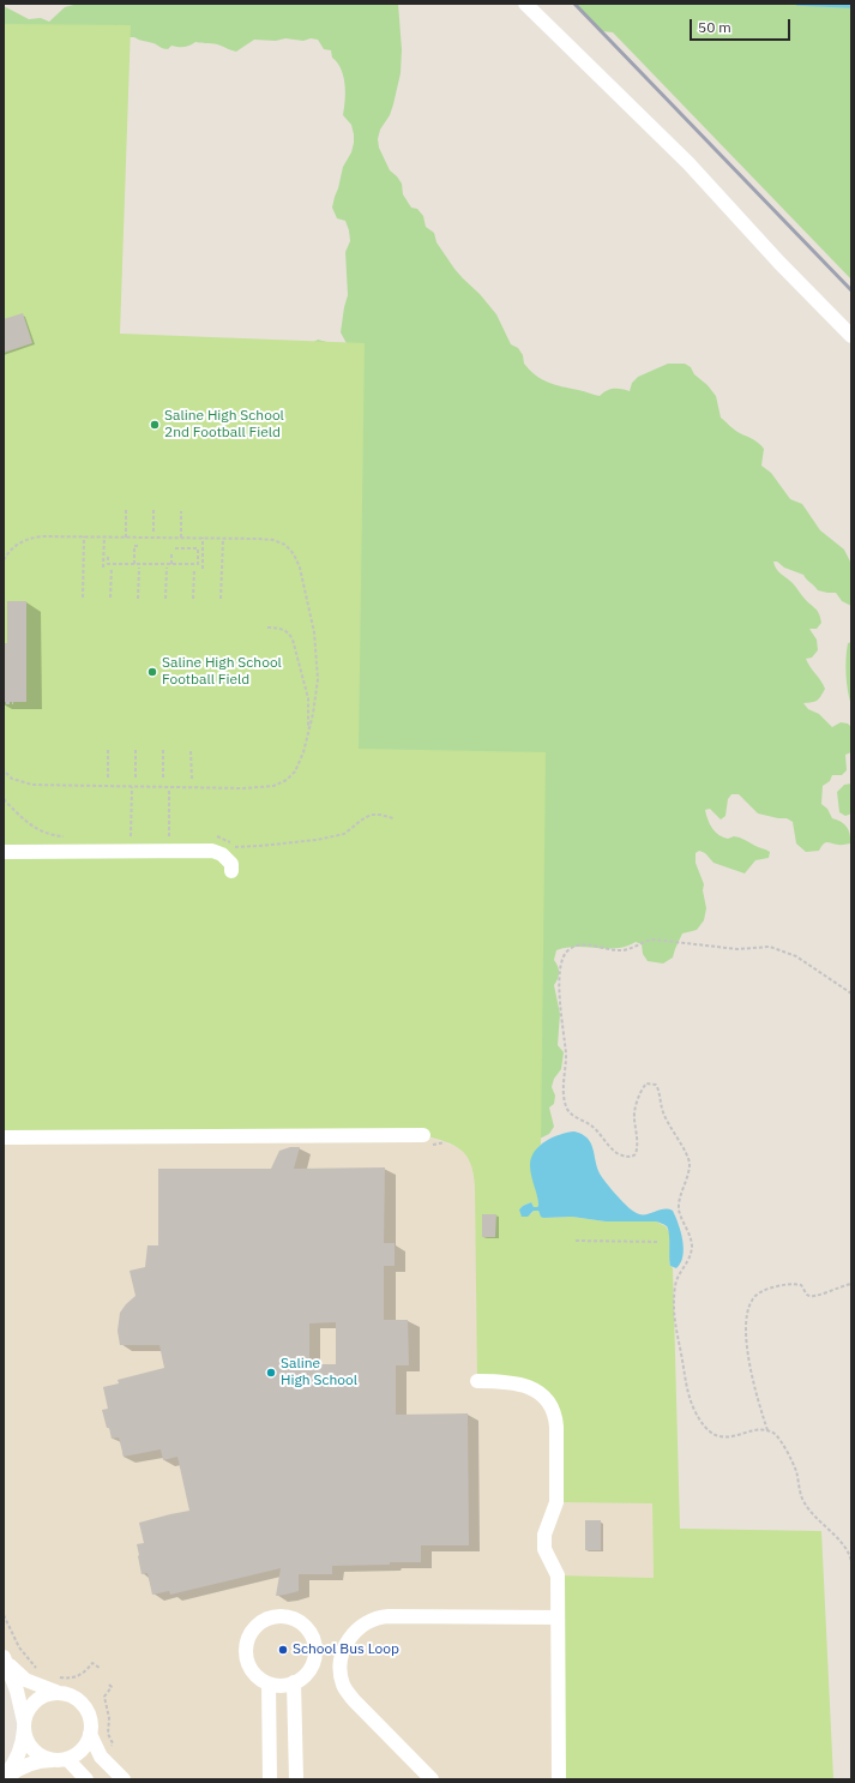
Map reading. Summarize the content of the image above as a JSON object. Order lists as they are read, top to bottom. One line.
{"places":["Saline High School 2nd Football Field","Saline High School Football Field","Saline High School","School Bus Loop"],"scale_bar":"50 m"}
